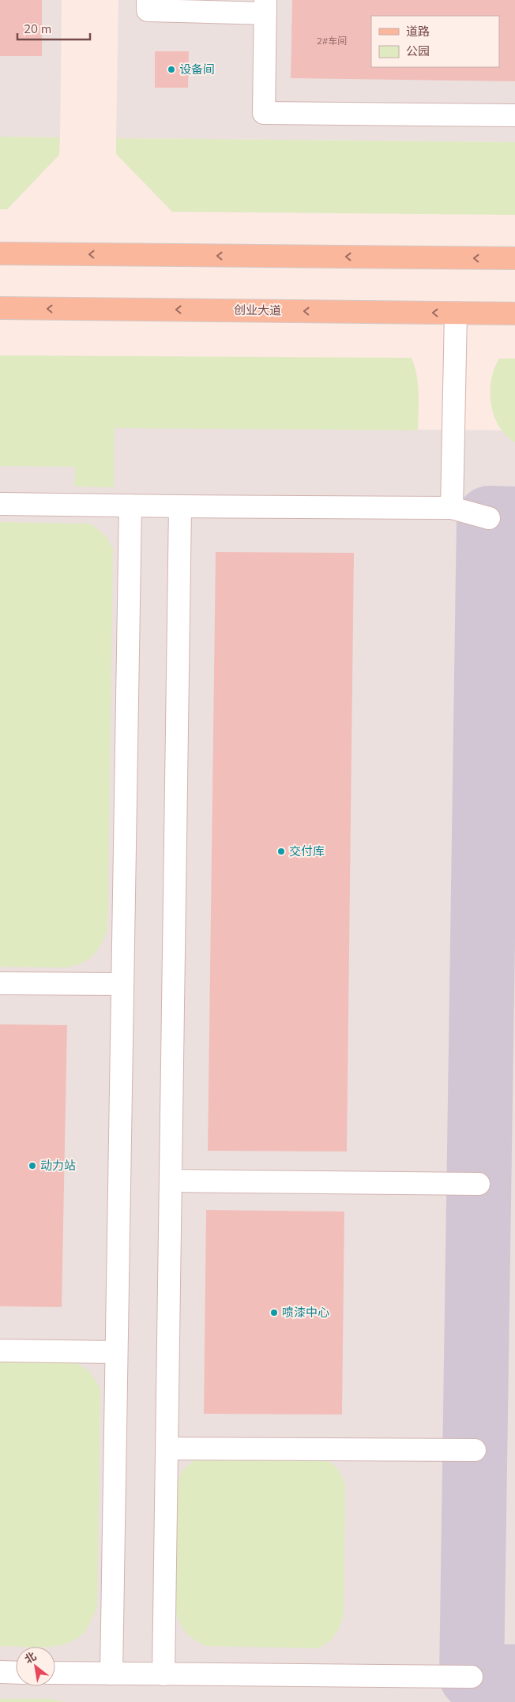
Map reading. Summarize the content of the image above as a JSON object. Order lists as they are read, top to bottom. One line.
{"streets":{"main road":["创业大道"]},"places":["设备间","交付库","动力站","喷漆中心"],"house_numbers":["2#车间"],"legend":["道路","公园"],"scale_bar":"20 m","north":"top left"}
